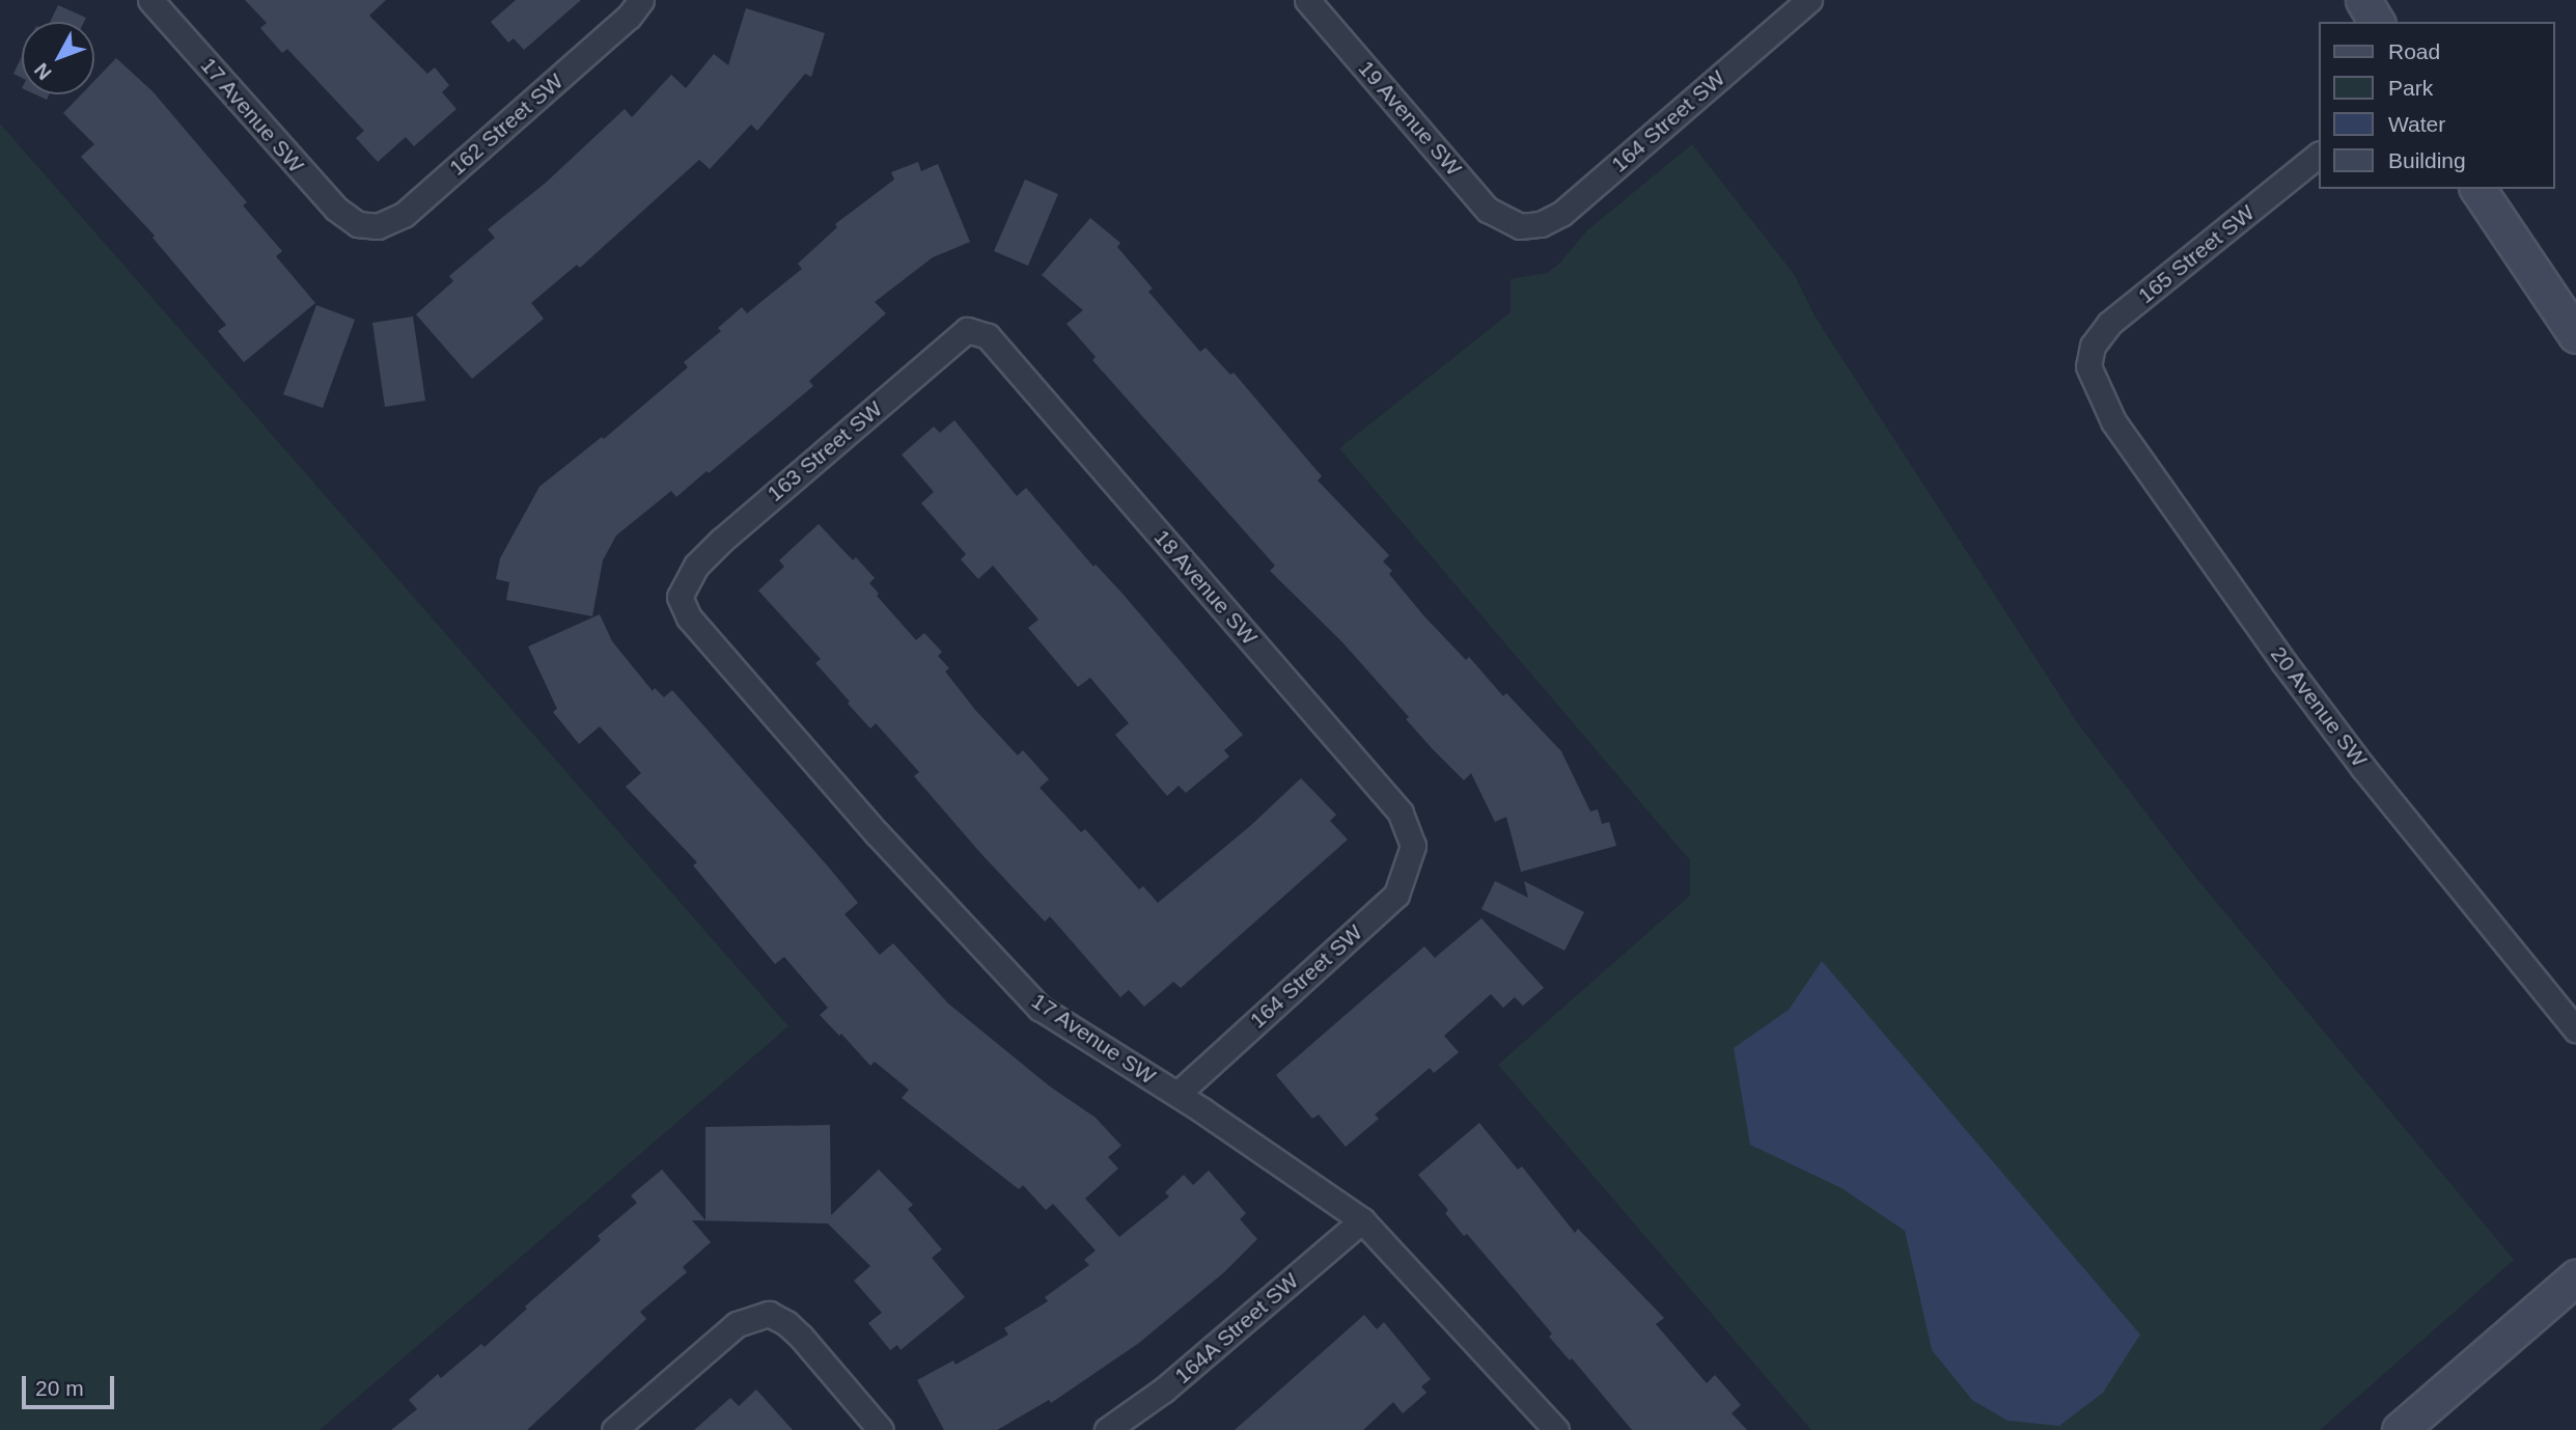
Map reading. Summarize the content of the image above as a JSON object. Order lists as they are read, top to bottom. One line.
{"streets":{"street":["17 Avenue SW","19 Avenue SW","164 Street SW","162 Street SW","165 Street SW","163 Street SW","18 Avenue SW","20 Avenue SW","164A Street SW"]},"crossings":[["17 Avenue SW","164 Street SW"],["17 Avenue SW","162 Street SW"],["17 Avenue SW","163 Street SW"],["17 Avenue SW","164A Street SW"],["19 Avenue SW","164 Street SW"],["164 Street SW","18 Avenue SW"],["165 Street SW","20 Avenue SW"],["163 Street SW","18 Avenue SW"]],"legend":["Road","Park","Water","Building"],"scale_bar":"20 m","north":"bottom left"}
